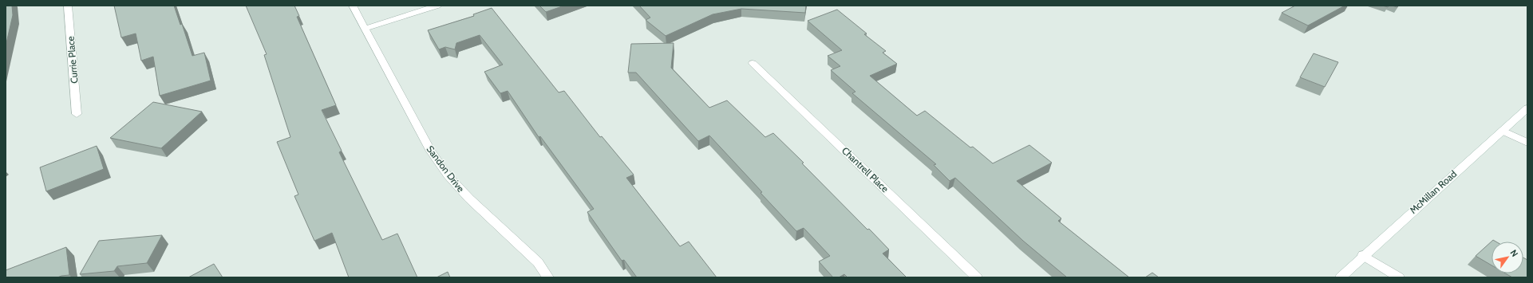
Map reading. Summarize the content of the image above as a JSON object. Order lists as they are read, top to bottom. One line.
{"streets":{"street":["Currie Place","Sandon Drive","Chantrell Place","McMillan Road"]},"north":"top right"}
